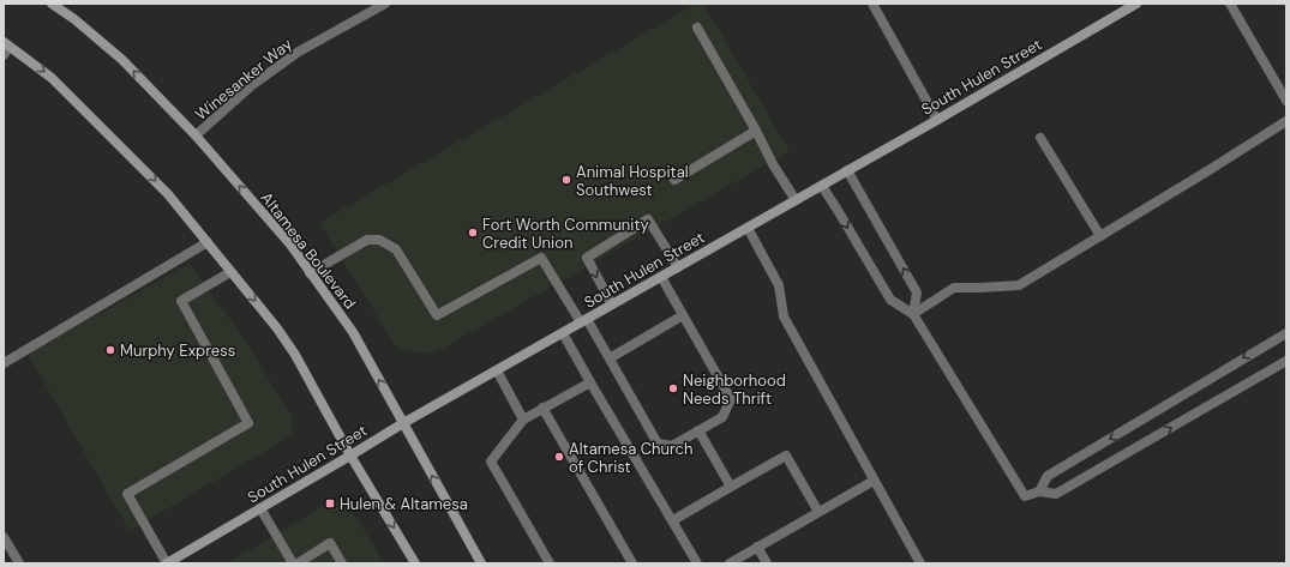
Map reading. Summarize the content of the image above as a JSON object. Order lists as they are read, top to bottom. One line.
{"streets":{"main road":["South Hulen Street","Altamesa Boulevard"],"street":["Winesanker Way"]},"crossings":[["South Hulen Street","Altamesa Boulevard"],["Winesanker Way","Altamesa Boulevard"]],"places":{"other":["Animal Hospital Southwest","Fort Worth Community Credit Union","Murphy Express","Neighborhood Needs Thrift","Altamesa Church of Christ"],"transit":["Hulen & Altamesa"]}}
